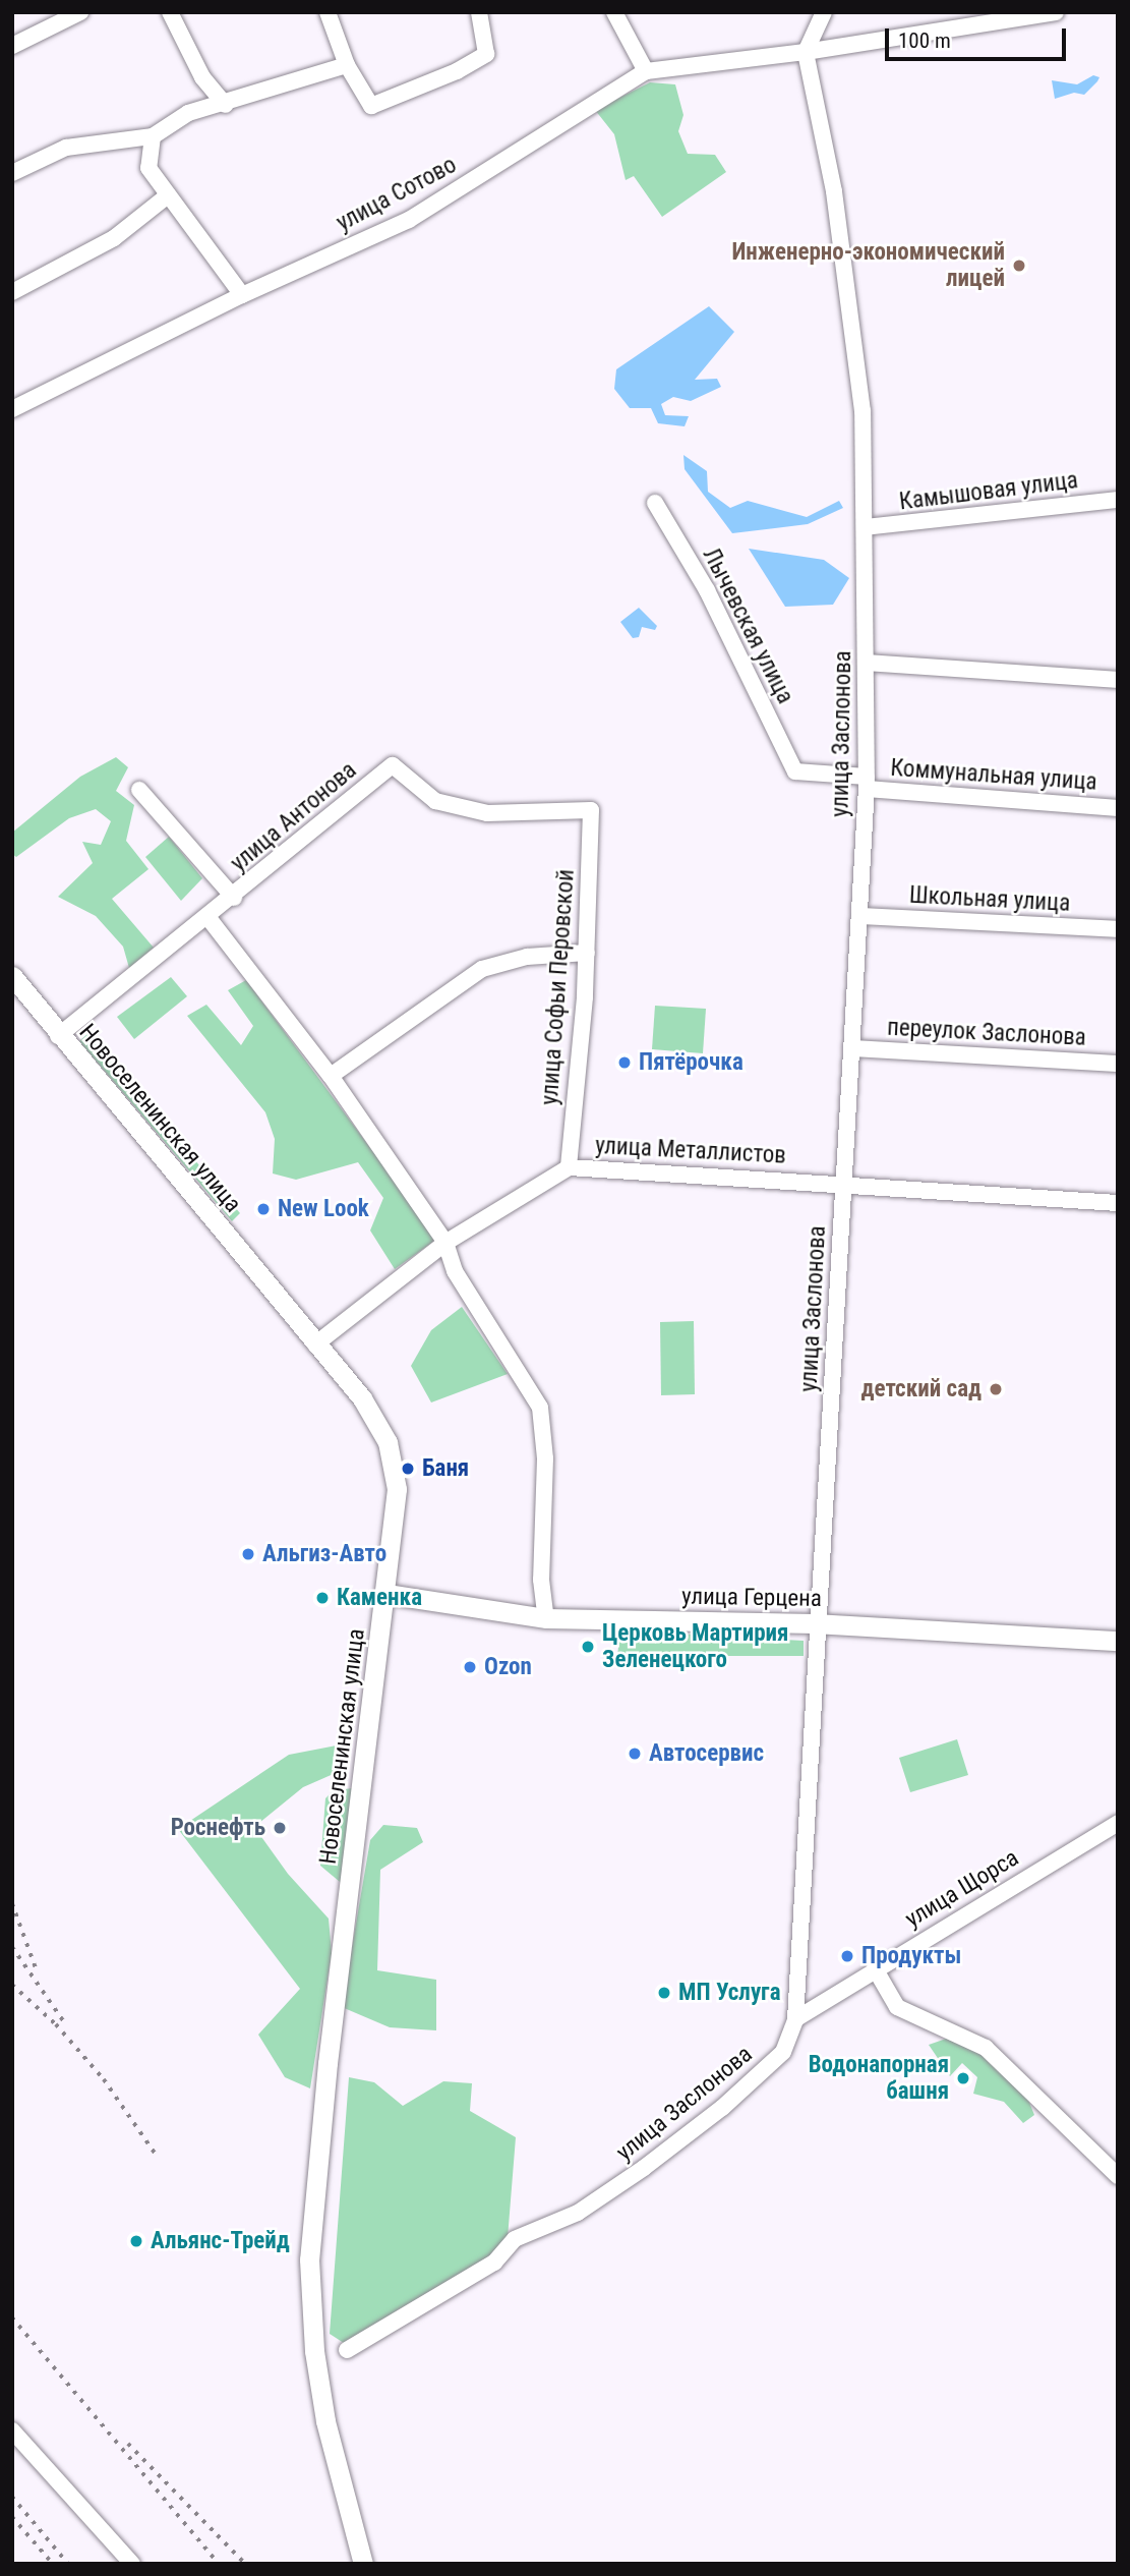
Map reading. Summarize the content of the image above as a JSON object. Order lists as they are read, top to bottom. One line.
{"streets":{"main road":["Новоселенинская улица","улица Герцена"],"street":["улица Сотово","Камышовая улица","Лычевская улица","улица Заслонова","Коммунальная улица","улица Антонова","Школьная улица","улица Софьи Перовской","переулок Заслонова","улица Металлистов","улица Щорса"]},"crossings":[["улица Сотово","улица Заслонова"],["Камышовая улица","улица Заслонова"],["Лычевская улица","Коммунальная улица"],["улица Заслонова","Коммунальная улица"],["улица Заслонова","Школьная улица"],["улица Заслонова","переулок Заслонова"],["улица Заслонова","улица Металлистов"],["улица Заслонова","улица Герцена"],["улица Заслонова","улица Щорса"],["улица Антонова","улица Софьи Перовской"],["улица Антонова","Новоселенинская улица"],["улица Софьи Перовской","улица Металлистов"],["Новоселенинская улица","улица Металлистов"],["Новоселенинская улица","улица Герцена"]],"places":["Инженерно-экономический лицей","Пятёрочка","New Look","детский сад","Баня","Альгиз-Авто","Каменка","Церковь Мартирия Зеленецкого","Ozon","Автосервис","Роснефть","Продукты","МП Услуга","Водонапорная башня","Альянс-Трейд"],"scale_bar":"100 m"}
